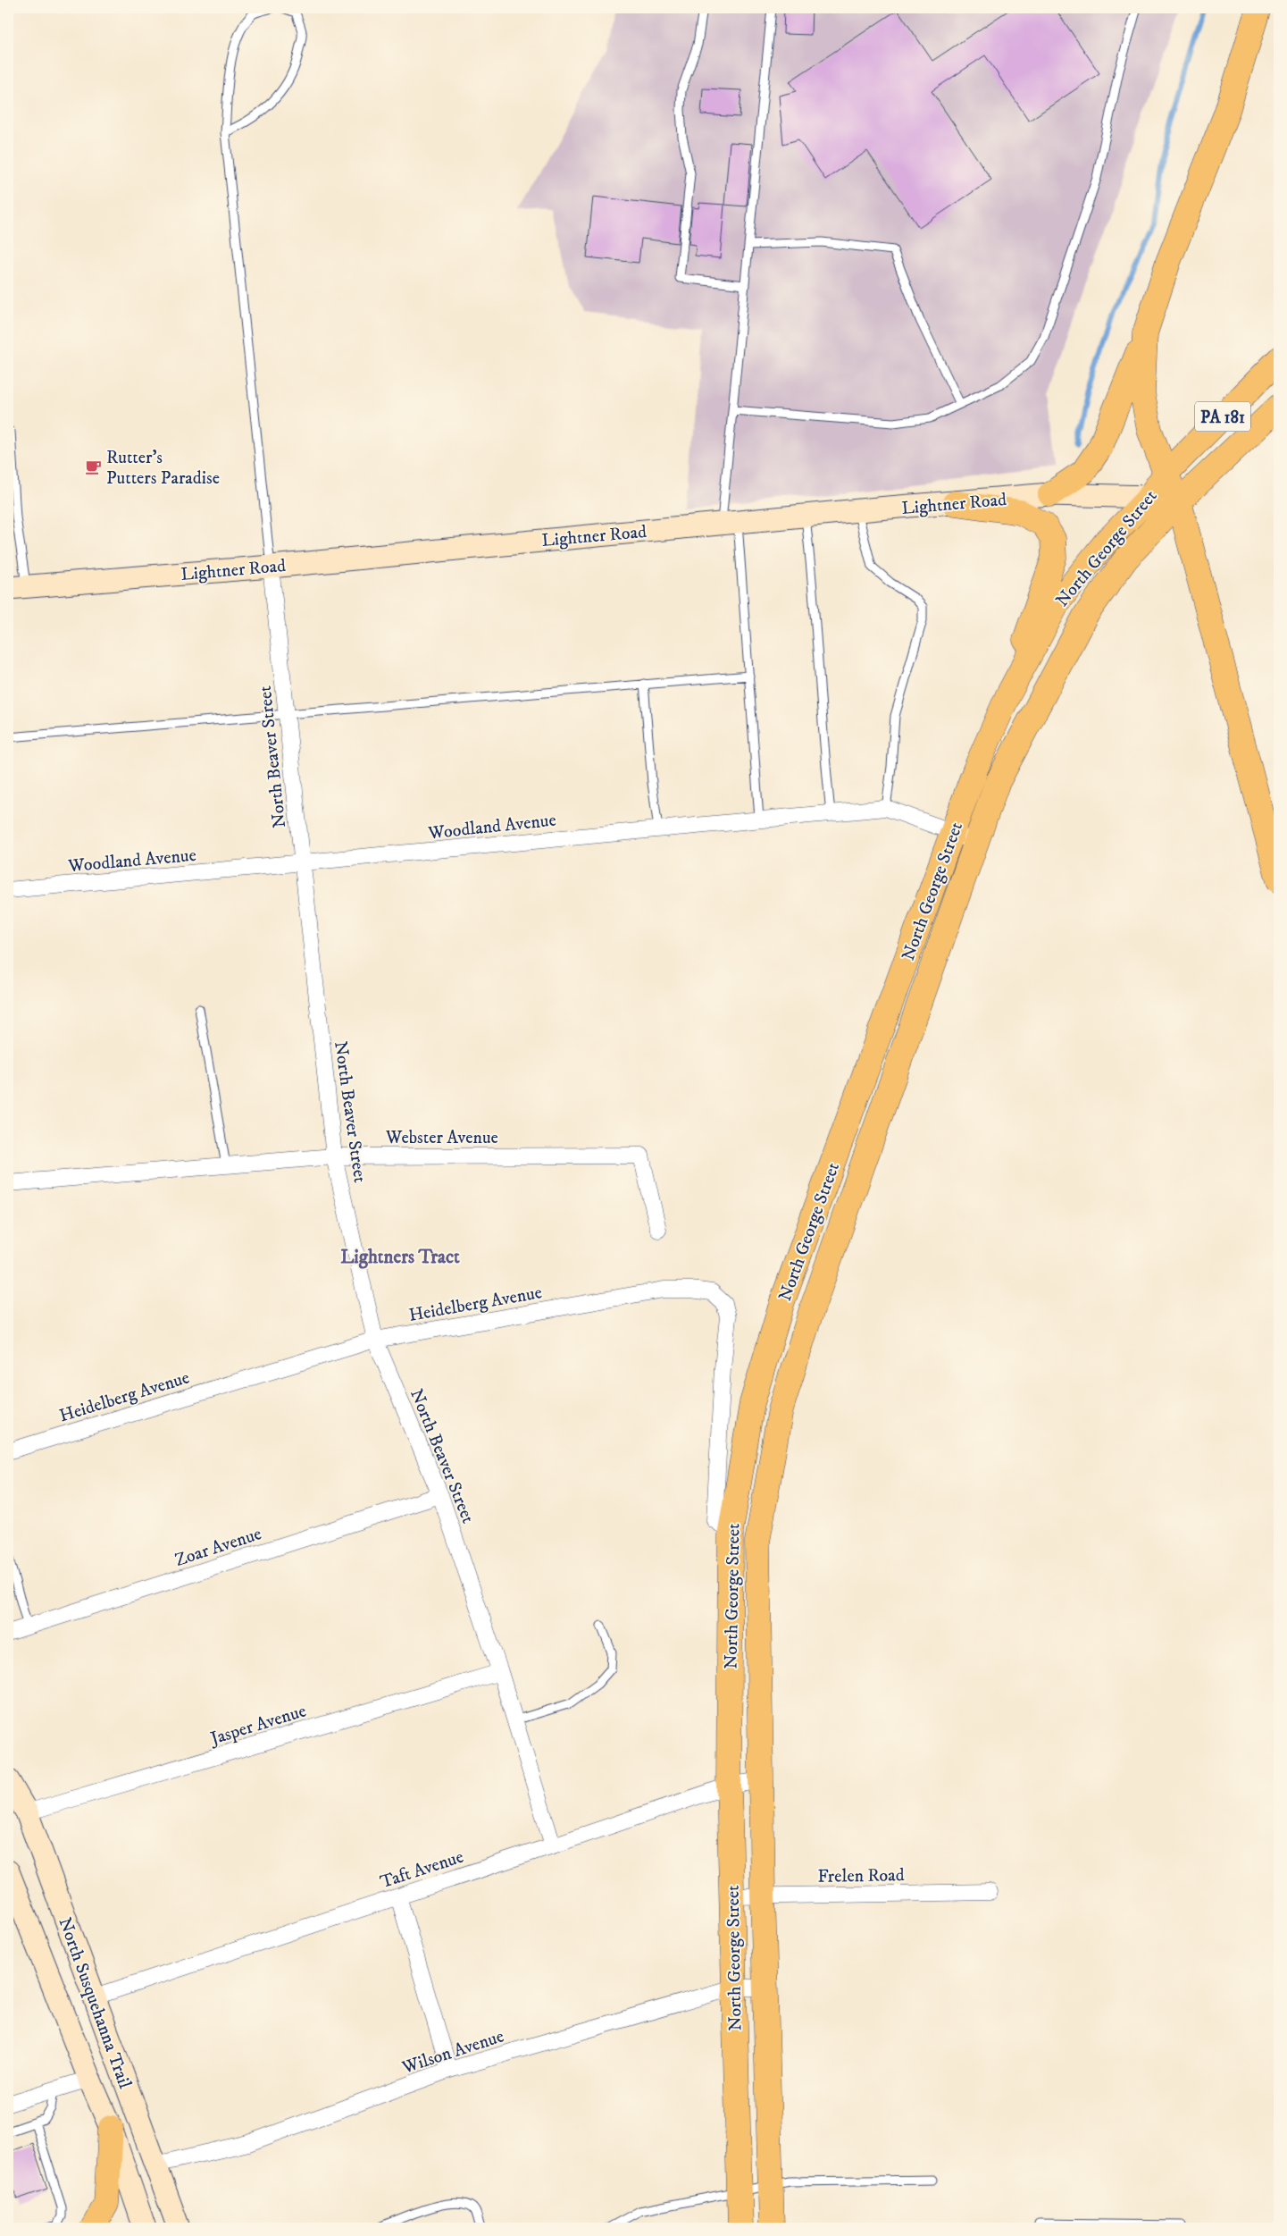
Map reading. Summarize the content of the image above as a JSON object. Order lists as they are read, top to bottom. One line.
{"streets":{"main road":["PA 181","North George Street"],"street":["Lightner Road","North Beaver Street","Woodland Avenue","Webster Avenue","Heidelberg Avenue","Zoar Avenue","Jasper Avenue","Taft Avenue","Frelen Road","North Susquehanna Trail","Wilson Avenue"]},"crossings":[["Lightner Road","North George Street"],["Lightner Road","North Beaver Street"],["North George Street","Woodland Avenue"],["North George Street","Heidelberg Avenue"],["North George Street","Taft Avenue"],["North George Street","Frelen Road"],["North George Street","Wilson Avenue"],["North Beaver Street","Woodland Avenue"],["North Beaver Street","Webster Avenue"],["North Beaver Street","Heidelberg Avenue"],["North Beaver Street","Zoar Avenue"],["North Beaver Street","Jasper Avenue"],["North Beaver Street","Taft Avenue"],["Jasper Avenue","North Susquehanna Trail"],["Taft Avenue","North Susquehanna Trail"],["North Susquehanna Trail","Wilson Avenue"]],"districts":["Lightners Tract"],"places":{"cafe":["Rutter’s Putters Paradise"]}}
